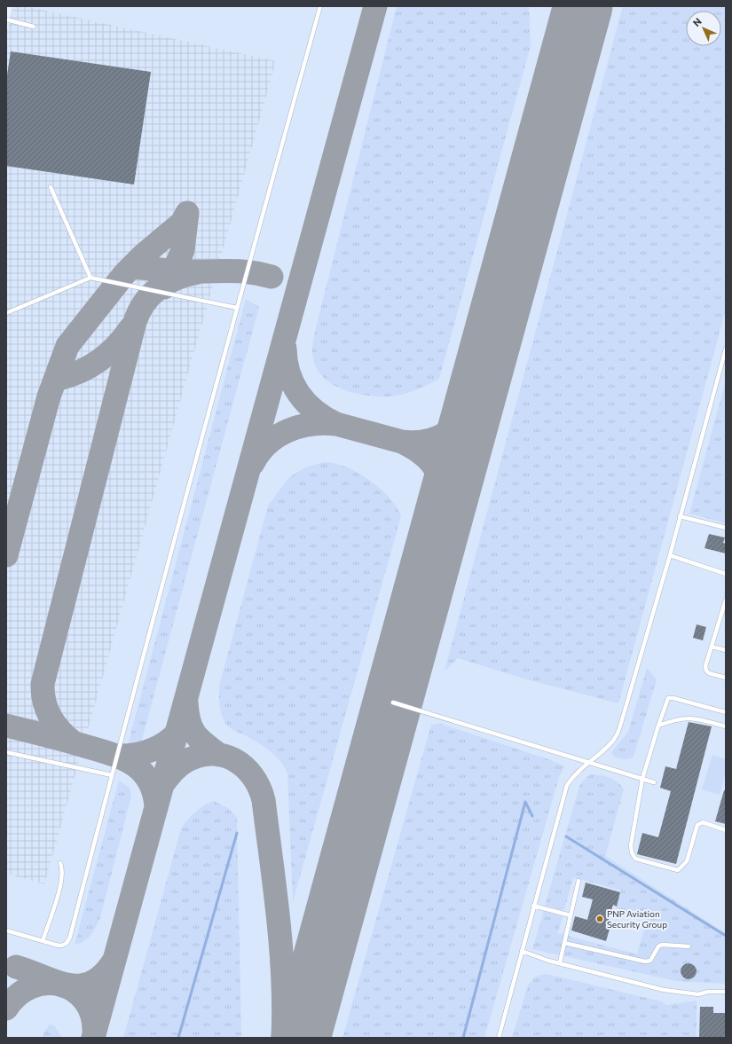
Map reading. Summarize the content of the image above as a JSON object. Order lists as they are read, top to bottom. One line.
{"places":["PNP Aviation Security Group"],"north":"top left"}
